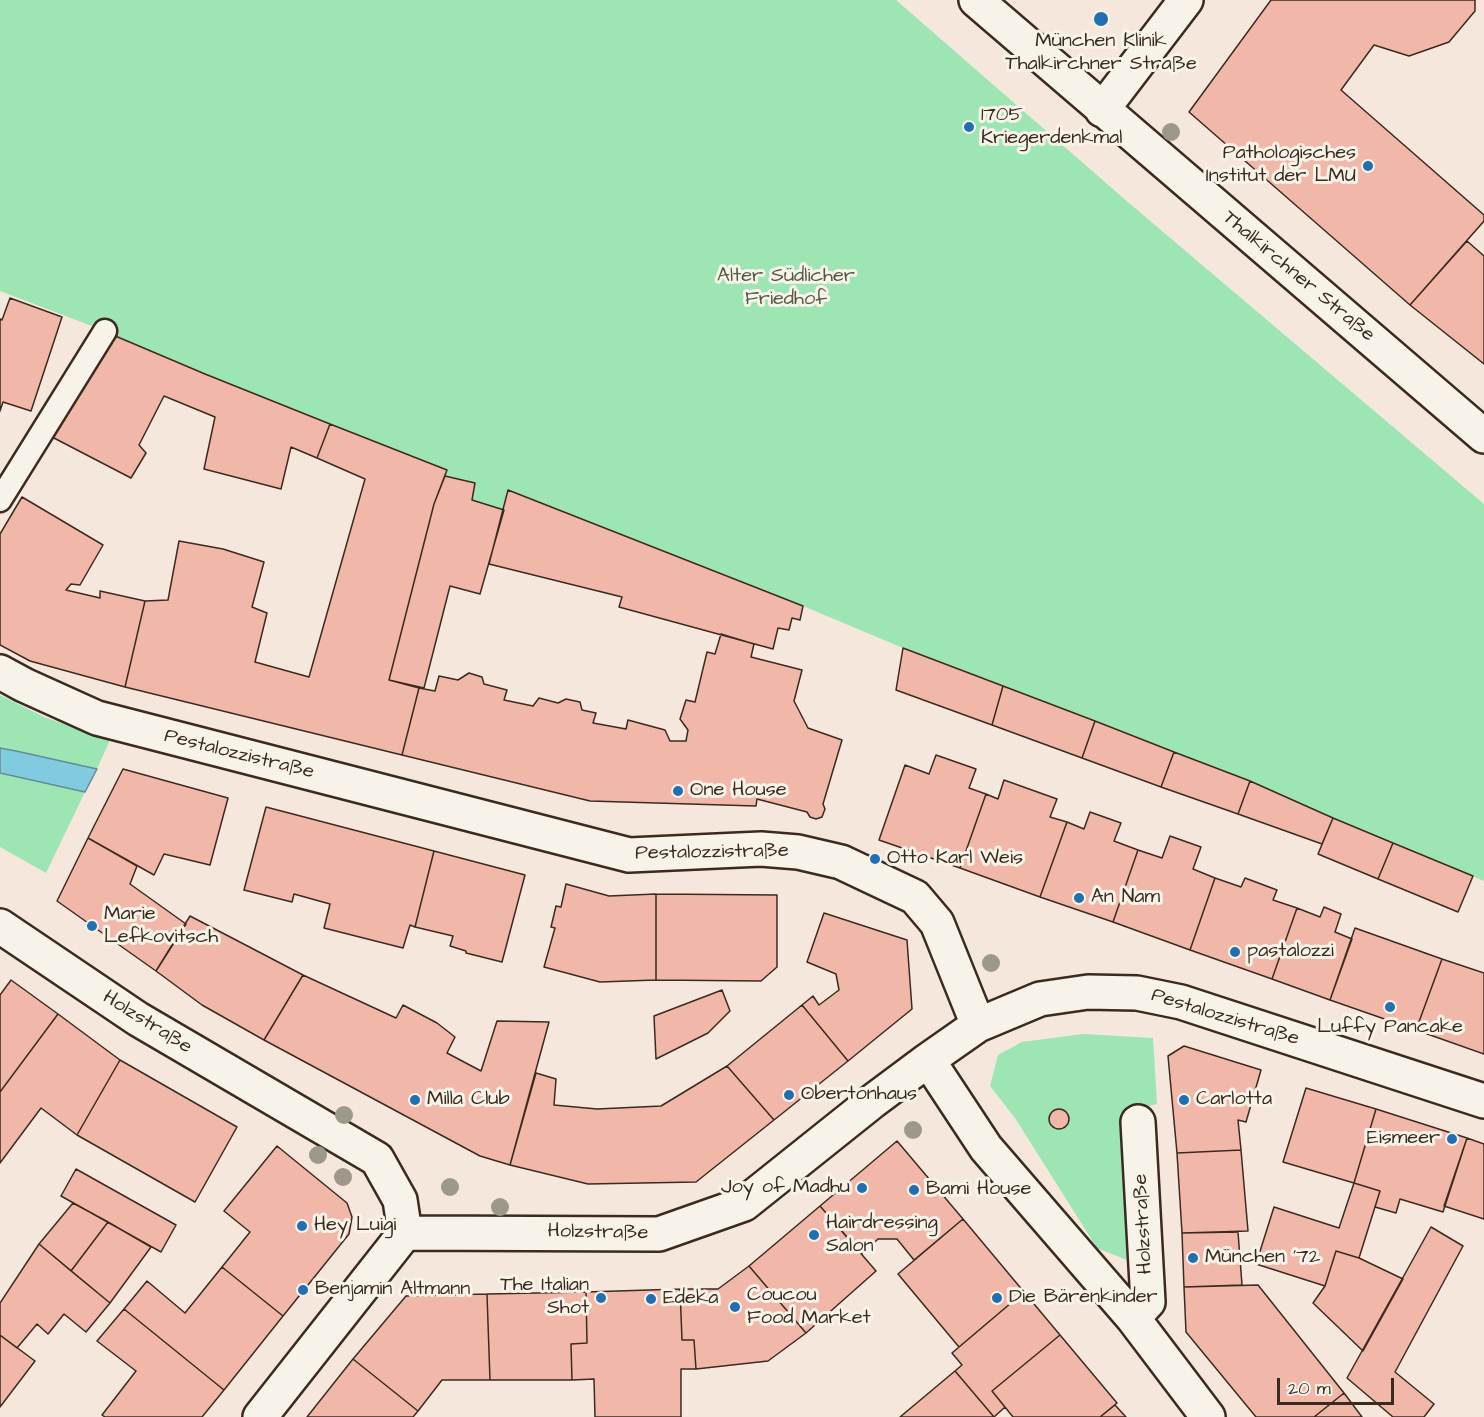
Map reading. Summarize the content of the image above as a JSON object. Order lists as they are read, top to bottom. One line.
{"streets":{"street":["Thalkirchner Straße","Pestalozzistraße","Holzstraße"]},"crossings":[["Pestalozzistraße","Holzstraße"]],"parks":["Alter Südlicher Friedhof"],"places":["München Klinik Thalkirchner Straße","1705 Kriegerdenkmal","Pathologisches Institut der LMU","One House","Otto Karl Weis","An Nam","Marie Lefkovitsch","pastalozzi","Luffy Pancake","Obertonhaus","Milla Club","Carlotta","Eismeer","Joy of Madhu","Bami House","Hey Luigi","Hairdressing Salon","München '72","Benjamin Altmann","The Italian Shot","Die Bärenkinder","Edeka","Coucou Food Market"],"scale_bar":"20 m"}
